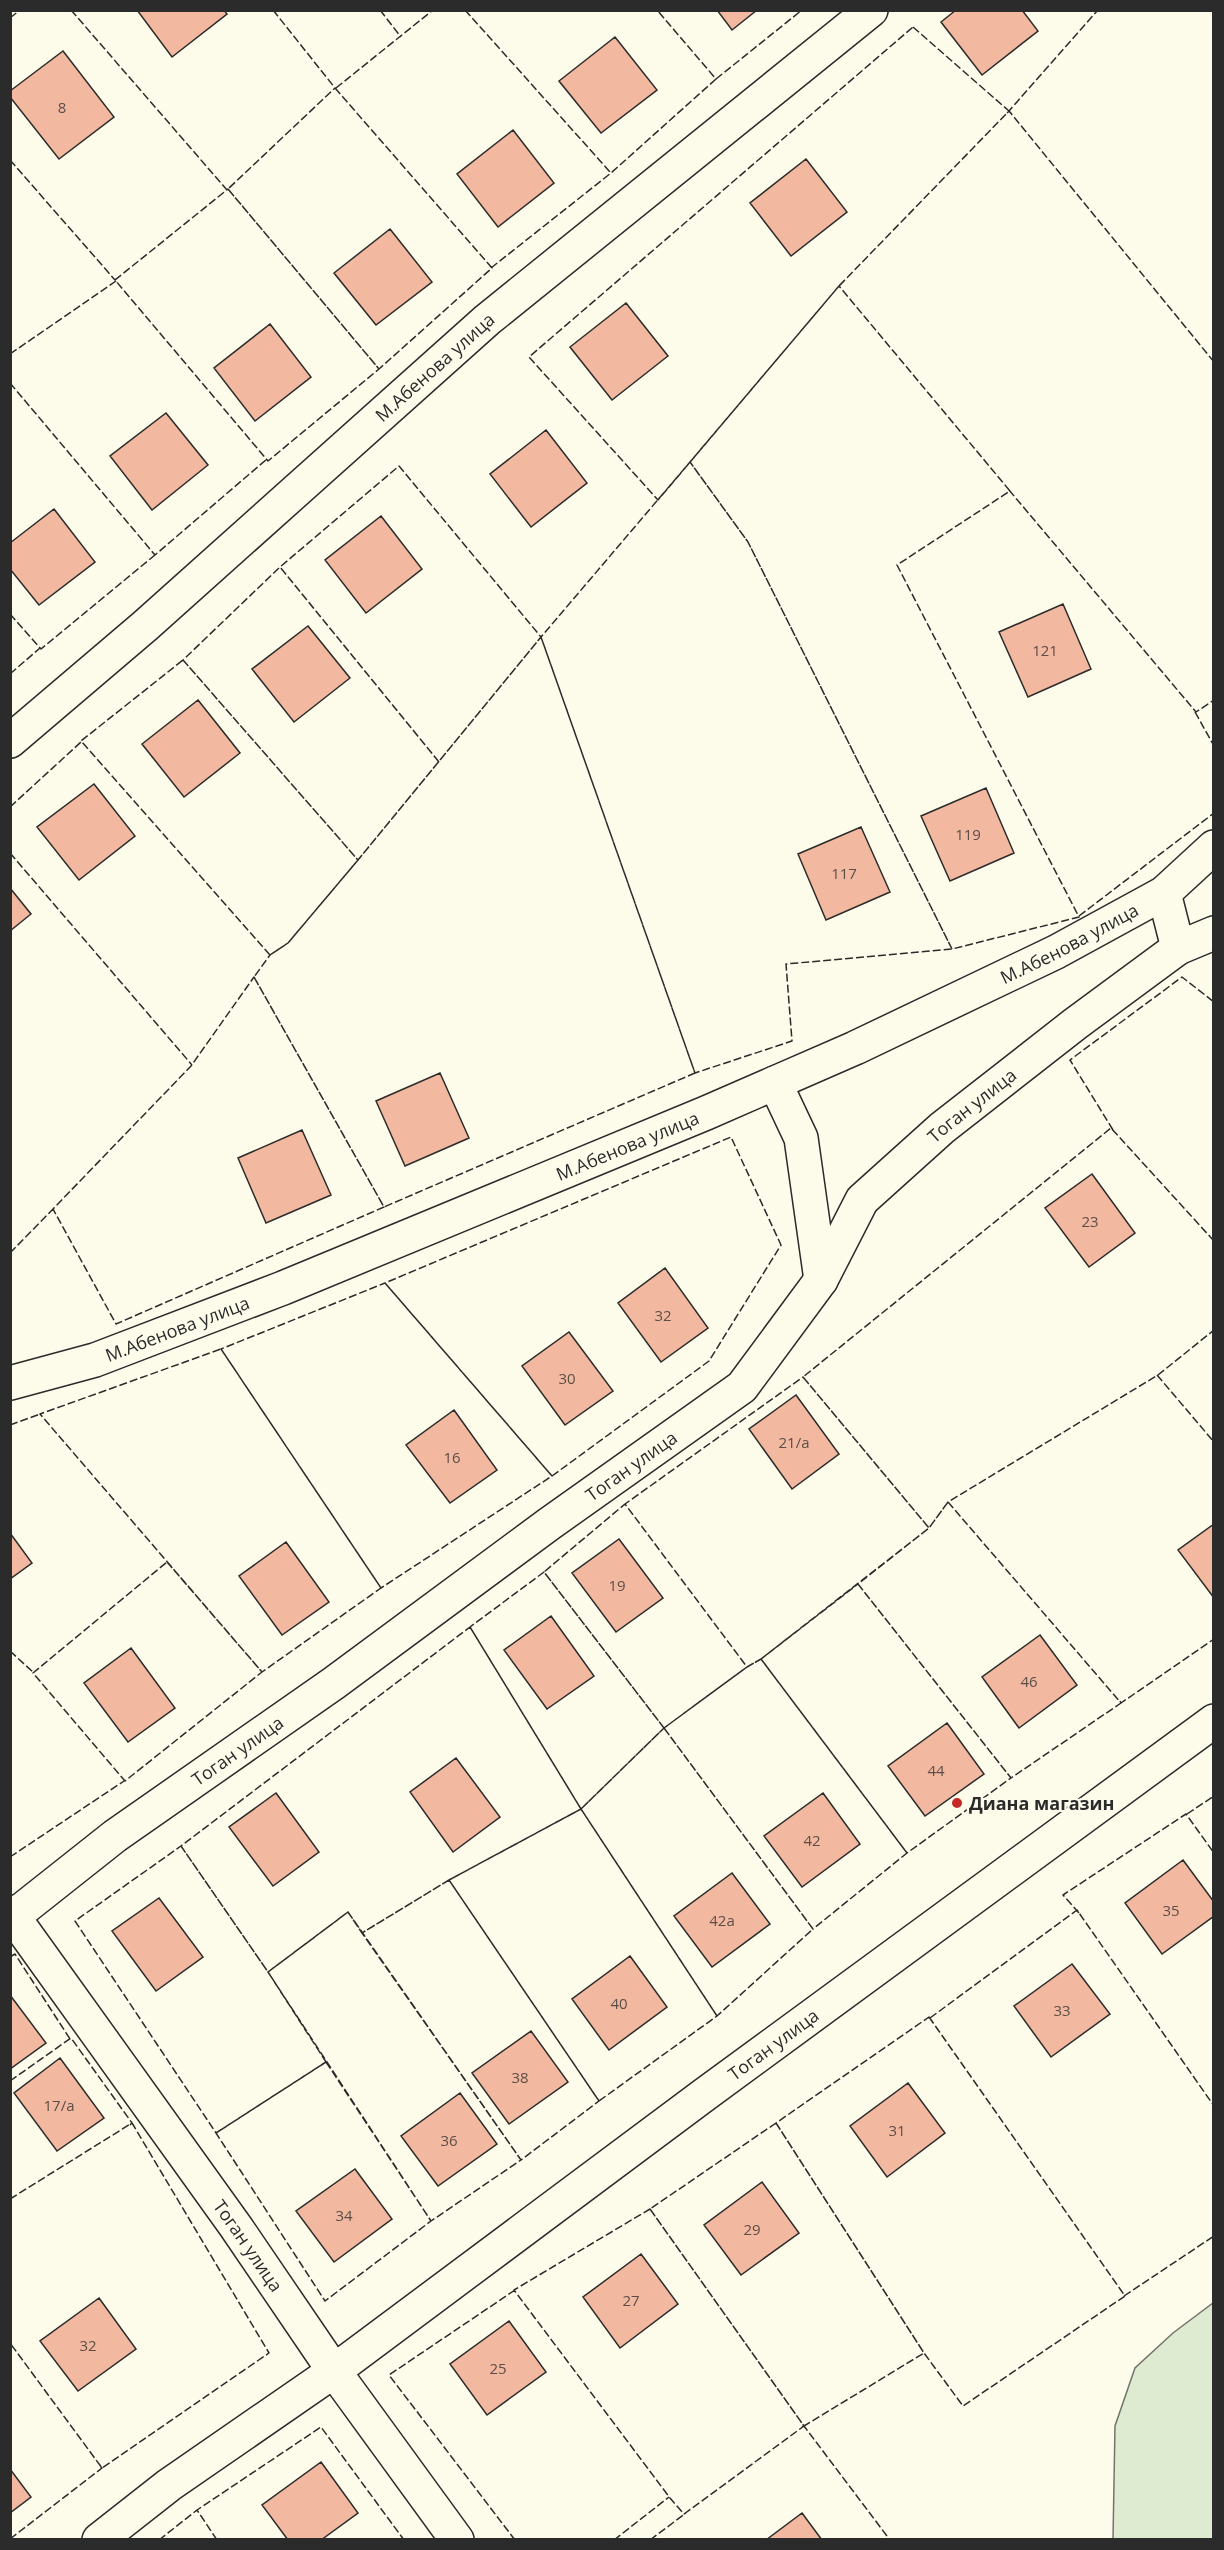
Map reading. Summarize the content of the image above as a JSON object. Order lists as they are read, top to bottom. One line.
{"streets":{"street":["М.Абенова улица","Тоган улица"]},"places":["Диана магазин"],"house_numbers":["8","121","119","117","23","32","30","21/а","16","19","46","44","42","35","42а","40","33","38","17/а","31","36","34","29","27","32","25"]}
